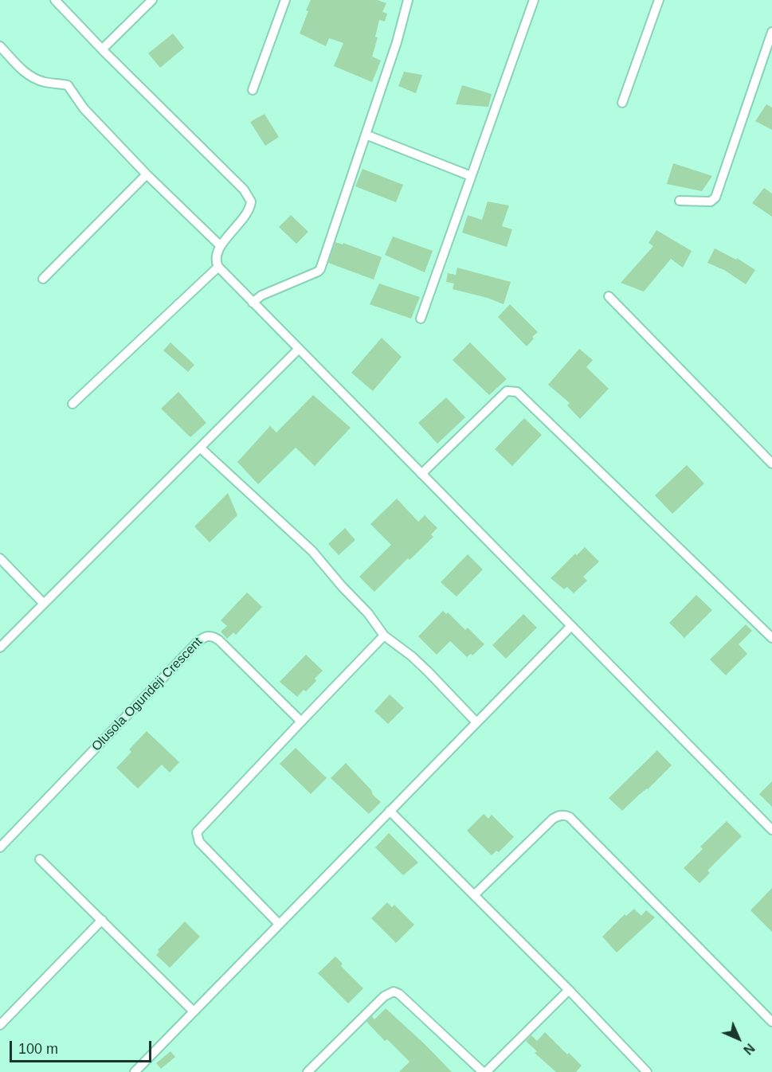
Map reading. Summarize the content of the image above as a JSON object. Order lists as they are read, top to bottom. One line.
{"streets":{"street":["Olusola Ogundeji Crescent"]},"scale_bar":"100 m","north":"bottom right"}
